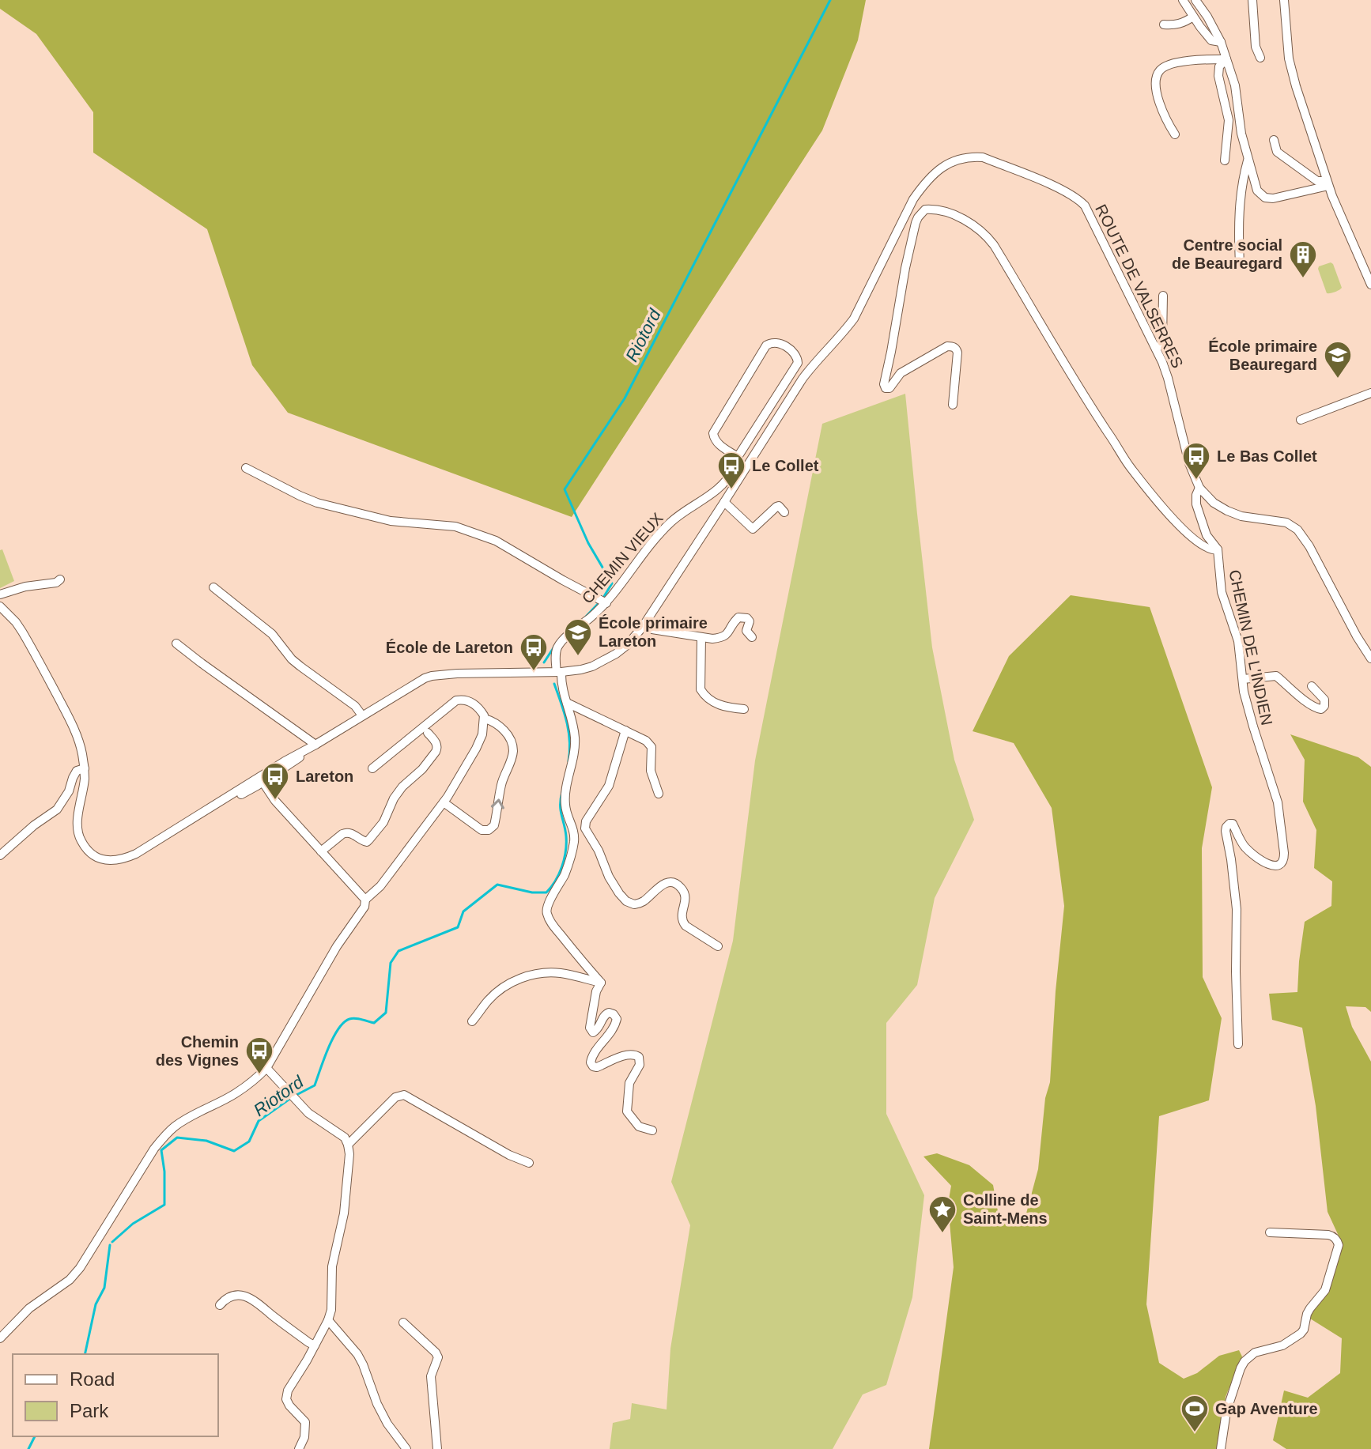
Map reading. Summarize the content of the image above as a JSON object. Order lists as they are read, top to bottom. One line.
{"streets":{"street":["ROUTE DE VALSERRES","CHEMIN VIEUX","CHEMIN DE L'INDIEN"]},"crossings":[["ROUTE DE VALSERRES","CHEMIN VIEUX"],["ROUTE DE VALSERRES","CHEMIN DE L'INDIEN"]],"water":["Riotord"],"places":{"building":["Centre social de Beauregard"],"school or university":["École primaire Beauregard","École primaire Lareton"],"bus stop":["Le Bas Collet","Le Collet","École de Lareton","Lareton","Chemin des Vignes"],"place":["Colline de Saint-Mens"],"sports":["Gap Aventure"]},"legend":["Road","Park"]}
